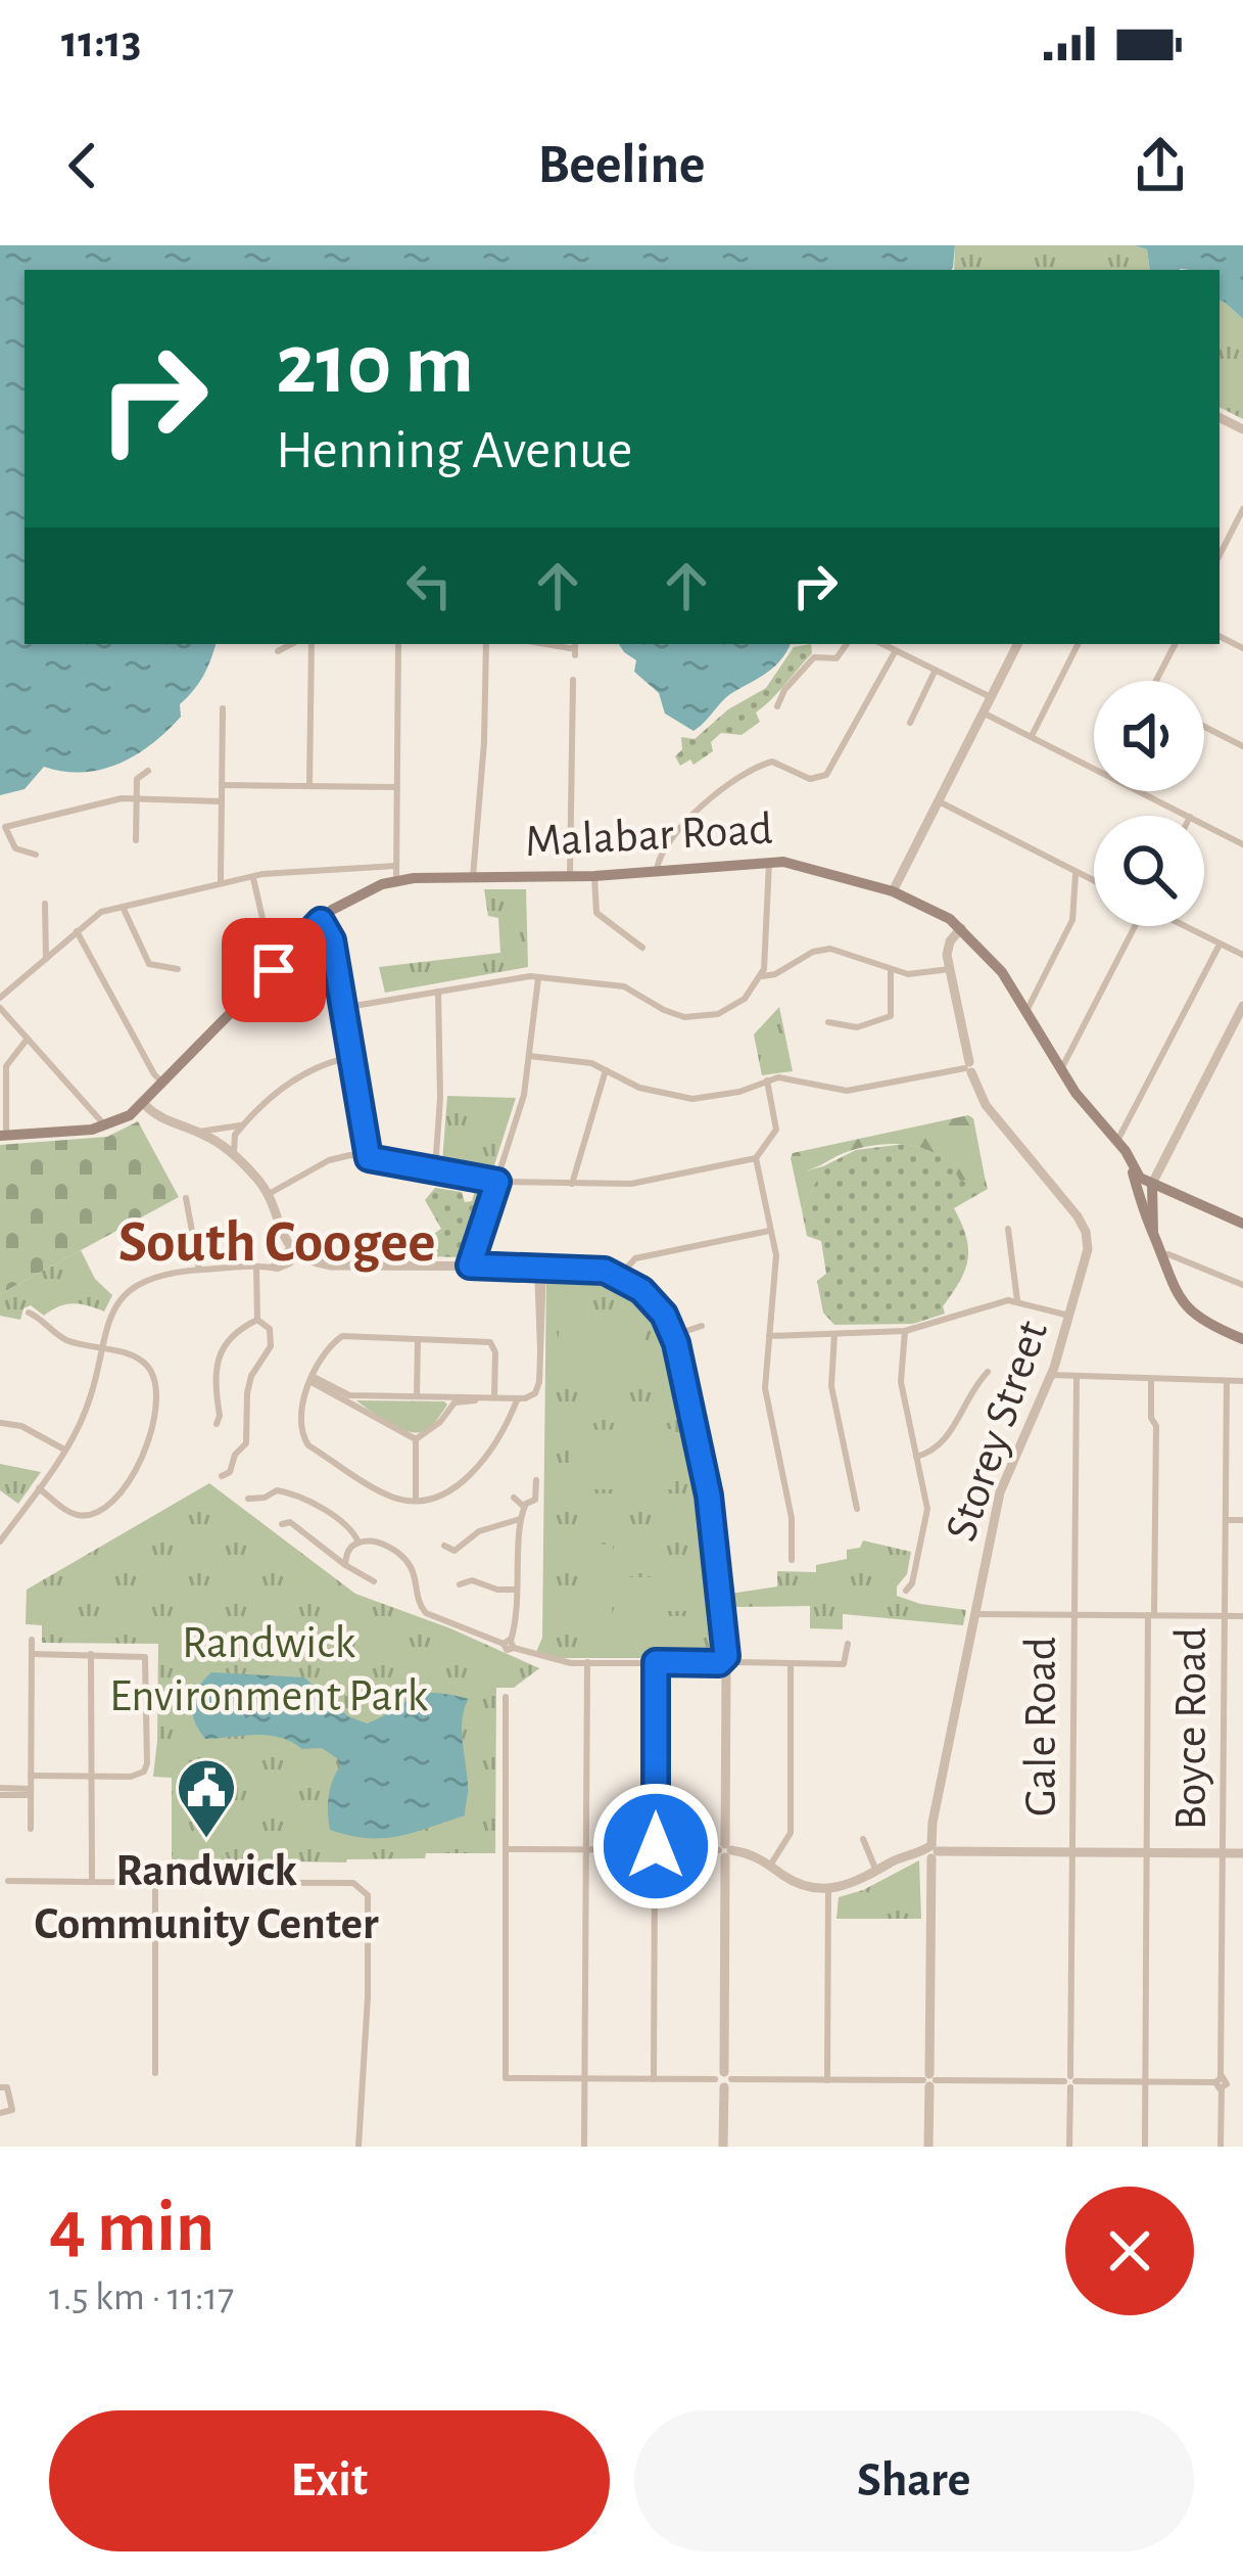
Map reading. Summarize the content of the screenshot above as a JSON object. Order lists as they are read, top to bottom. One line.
{"streets":{"main road":["Malabar Road"],"street":["Storey Street","Gale Road","Boyce Road"]},"crossings":[["Malabar Road","Storey Street"]],"districts":["South Coogee"],"parks":["Randwick Environment Park"],"places":{"public building":["Randwick Community Center"]},"page":{"status":"11:13","header":"Beeline","turn":["210 m","Henning Avenue"],"heading":["4 min","1.5 km · 11:17"],"buttons":["Exit","Share"]}}
